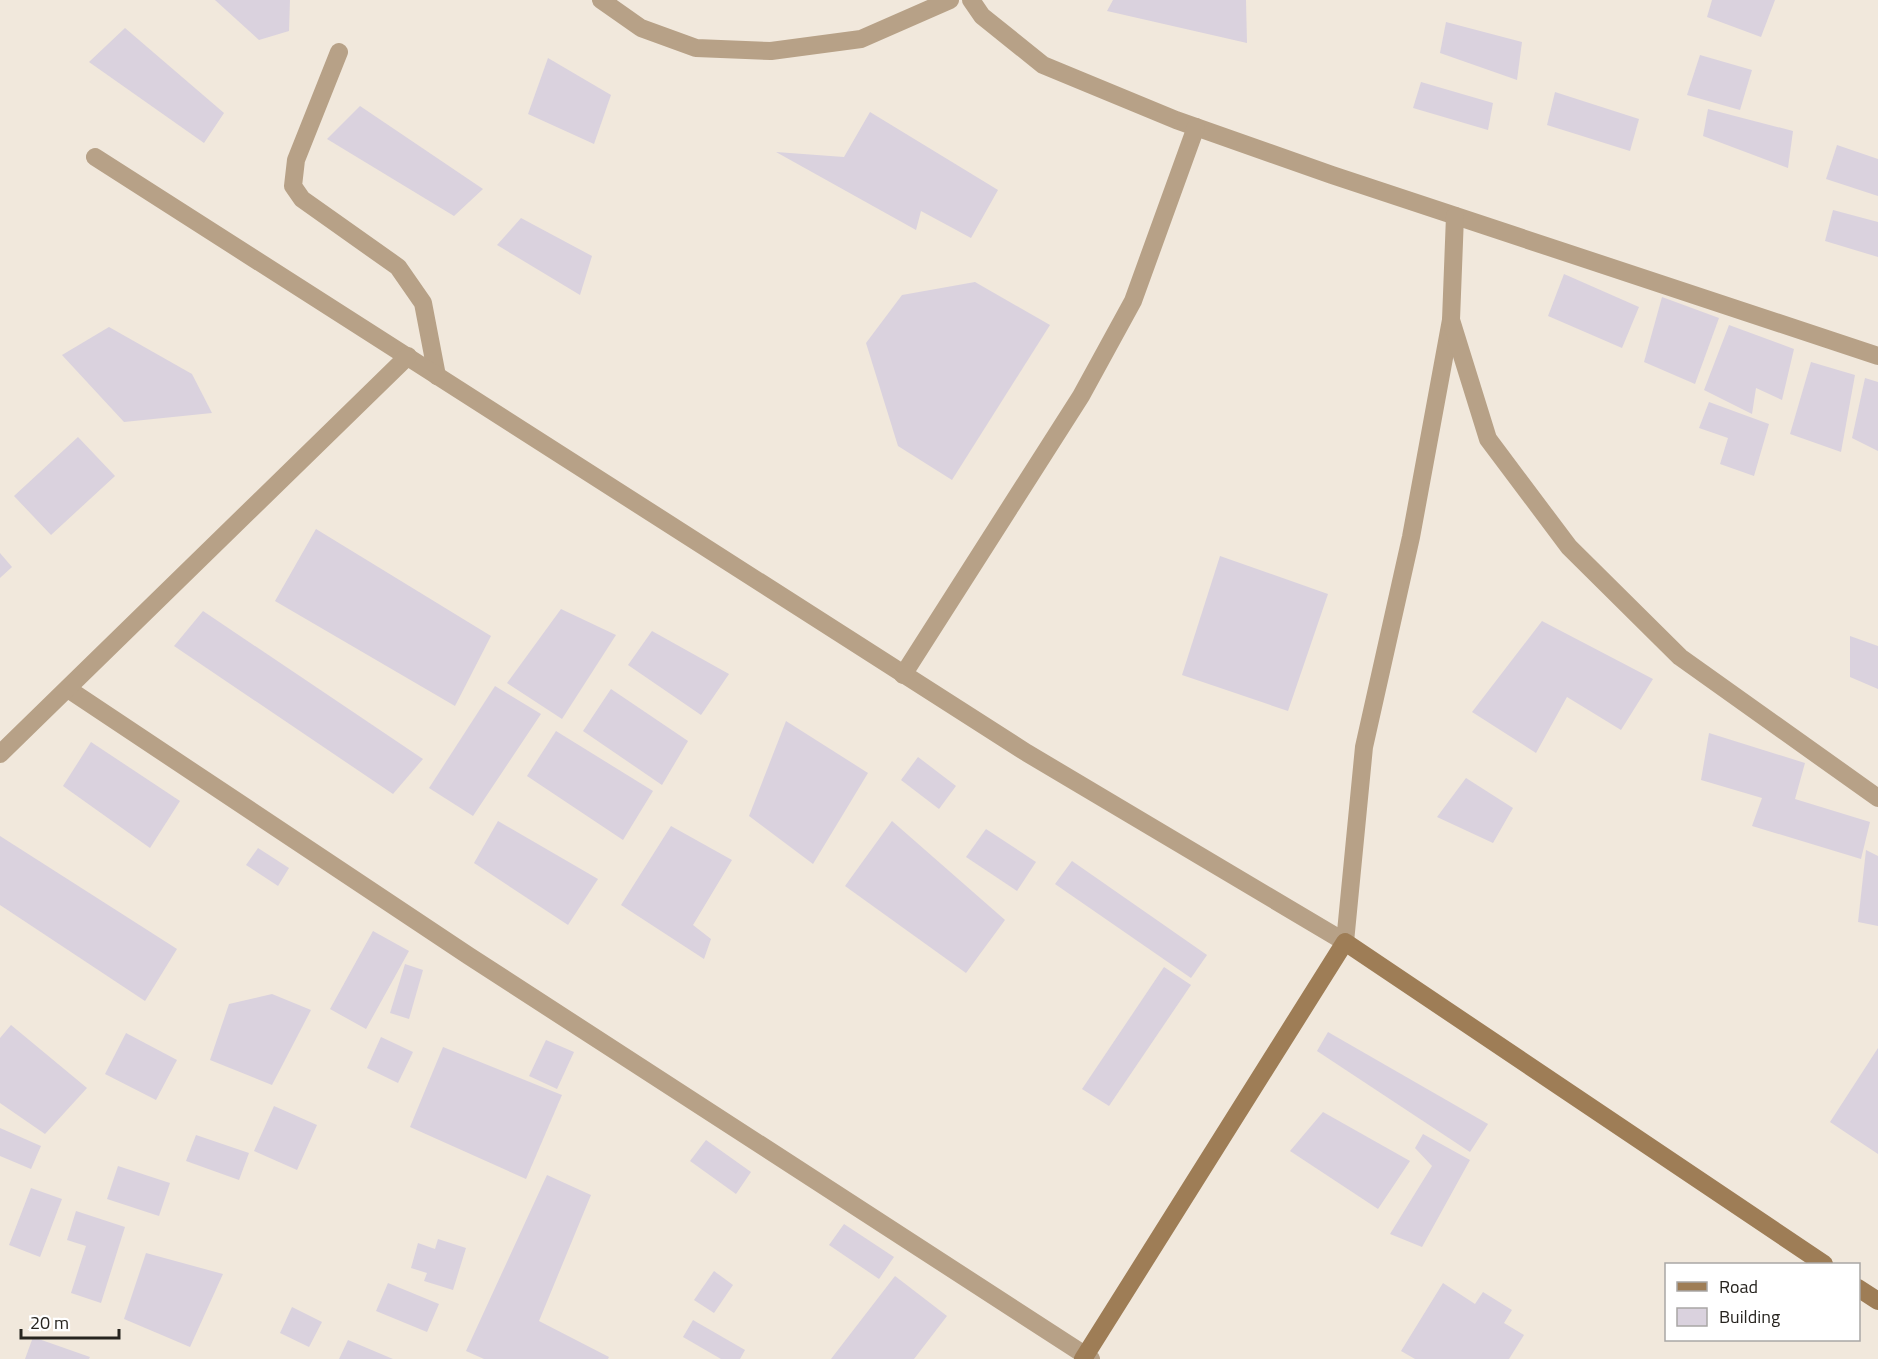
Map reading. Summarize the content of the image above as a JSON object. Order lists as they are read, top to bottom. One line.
{"legend":["Road","Building"],"scale_bar":"20 m"}
